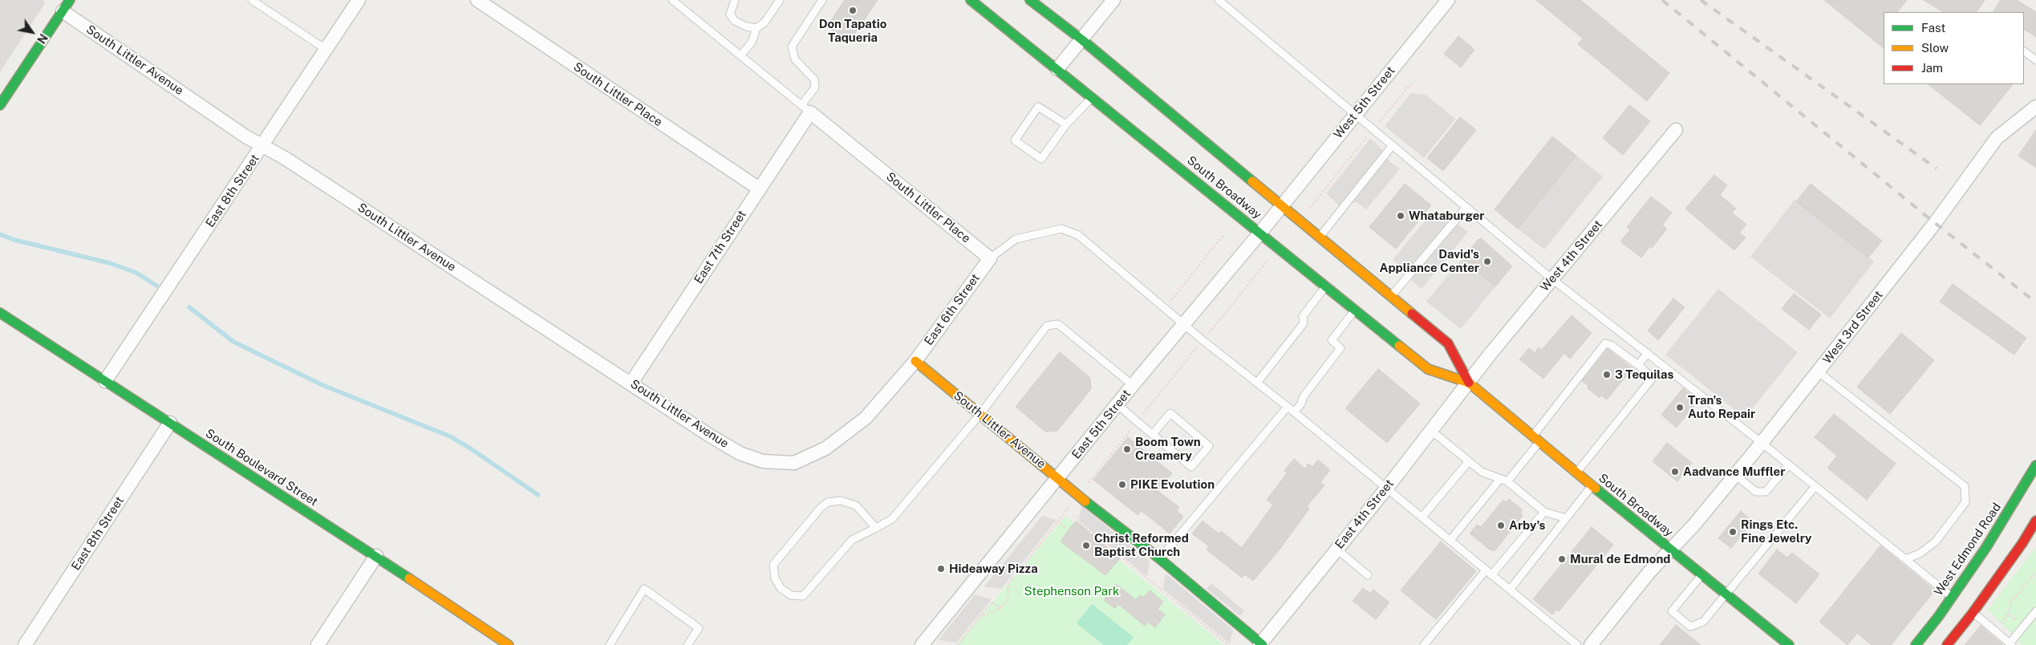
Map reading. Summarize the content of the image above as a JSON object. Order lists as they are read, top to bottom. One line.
{"streets":{"main road":["South Littler Avenue","South Broadway","South Boulevard Street","West Edmond Road"],"street":["South Littler Place","West 5th Street","East 8th Street","East 7th Street","West 4th Street","East 6th Street","West 3rd Street","East 5th Street","East 4th Street"]},"crossings":[["South Littler Avenue","East 8th Street"],["South Littler Avenue","East 7th Street"],["South Littler Avenue","East 6th Street"],["South Littler Avenue","East 5th Street"],["South Littler Avenue","East 4th Street"],["South Littler Place","East 7th Street"],["South Littler Place","East 6th Street"],["West 5th Street","South Broadway"],["West 5th Street","East 5th Street"],["South Broadway","West 4th Street"],["South Broadway","West 3rd Street"],["South Broadway","East 5th Street"],["South Broadway","East 4th Street"],["East 8th Street","South Boulevard Street"],["West 4th Street","East 4th Street"]],"parks":["Stephenson Park"],"places":["Don Tapatio Taqueria","Whataburger","David's Appliance Center","3 Tequilas","Tran's Auto Repair","Boom Town Creamery","Aadvance Muffler","PIKE Evolution","Arby's","Rings Etc. Fine Jewelry","Christ Reformed Baptist Church","Mural de Edmond","Hideaway Pizza"],"legend":["Fast","Slow","Jam"],"north":"bottom right"}
